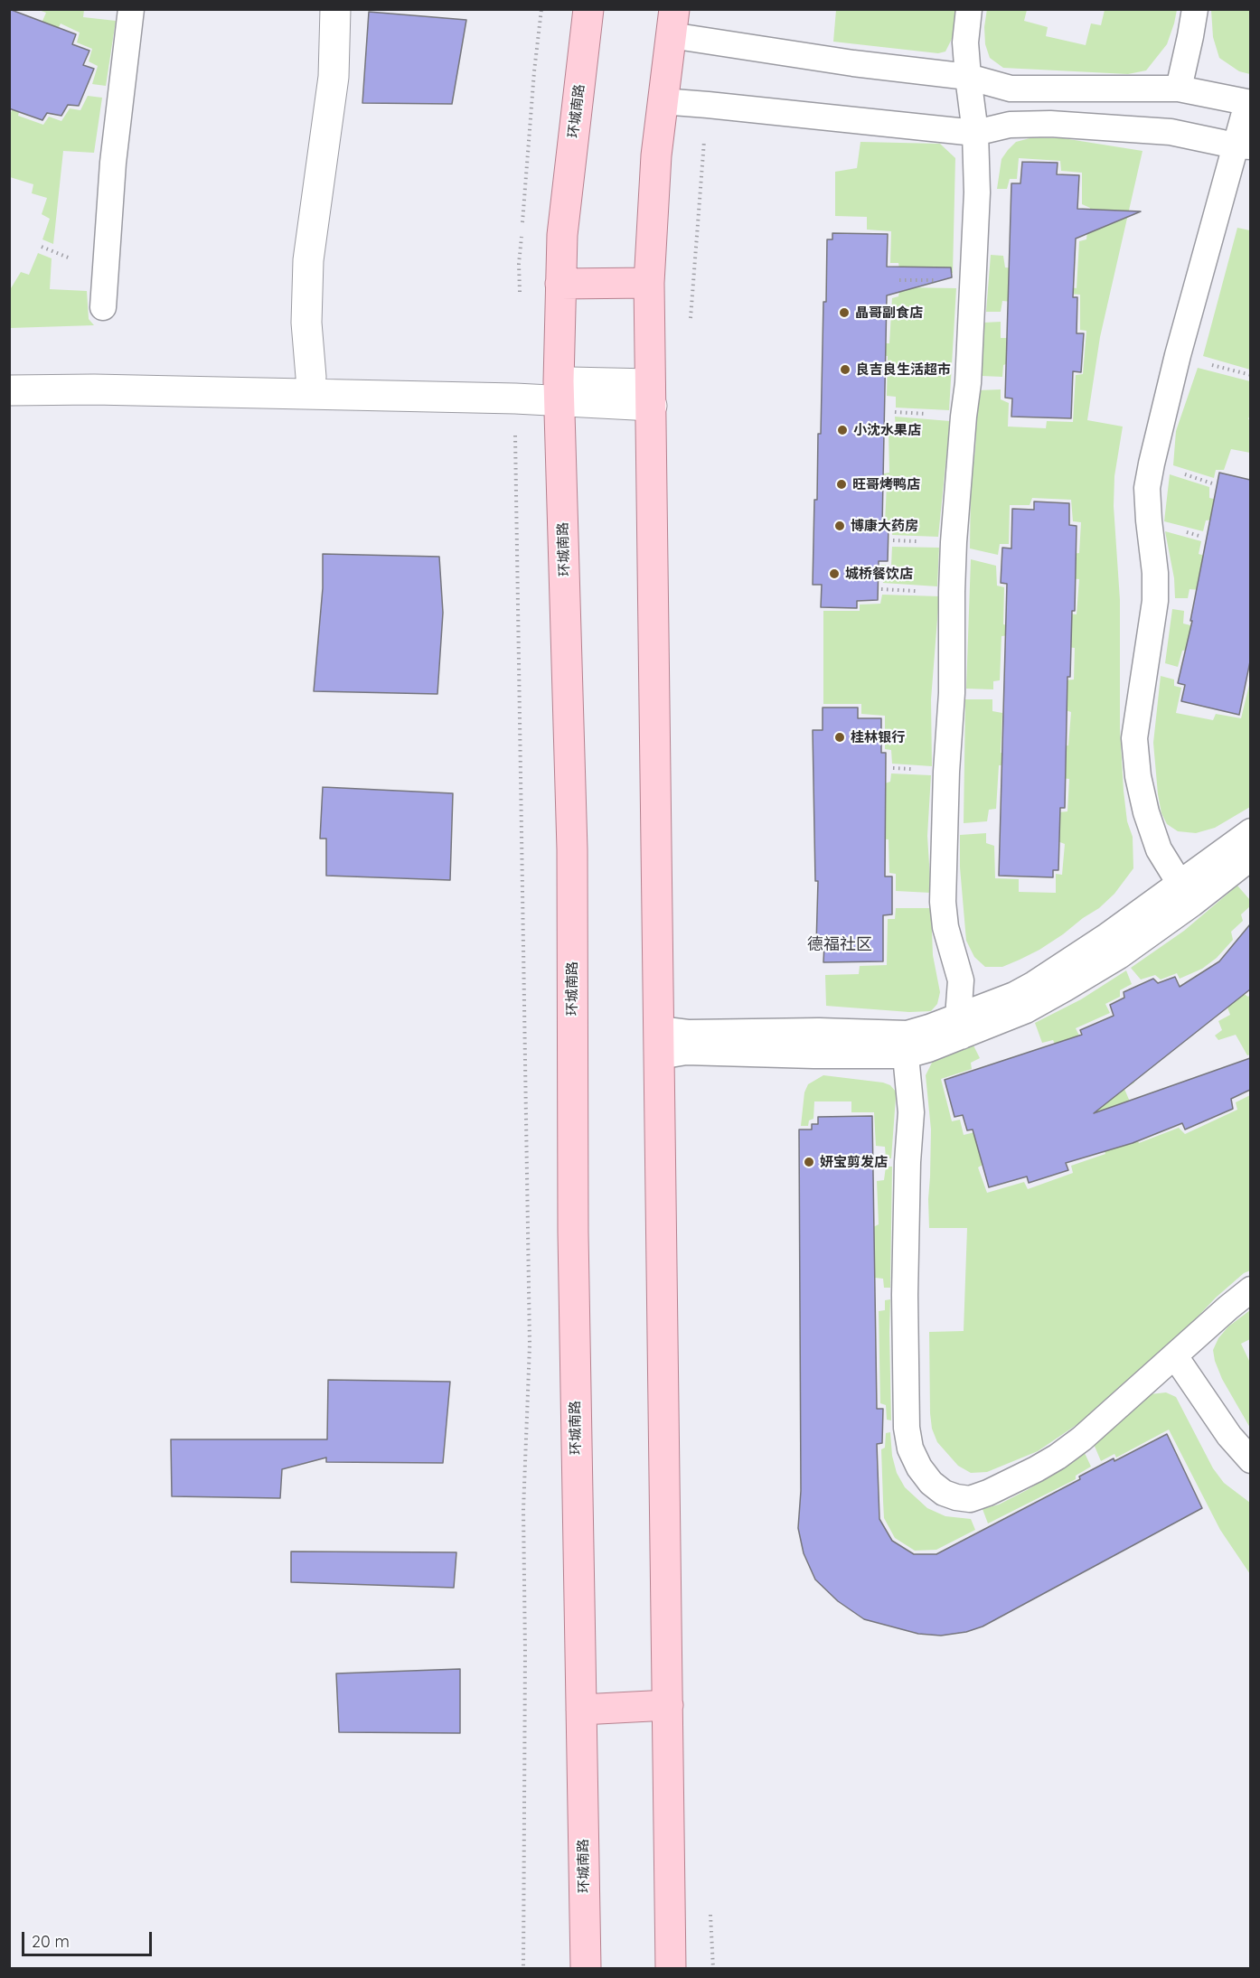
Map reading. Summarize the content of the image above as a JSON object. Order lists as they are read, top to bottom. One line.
{"streets":{"main road":["环城南路"]},"districts":["德福社区"],"places":["晶哥副食店","良吉良生活超市","小沈水果店","旺哥烤鸭店","博康大药房","城桥餐饮店","桂林银行","妍宝剪发店"],"scale_bar":"20 m"}
